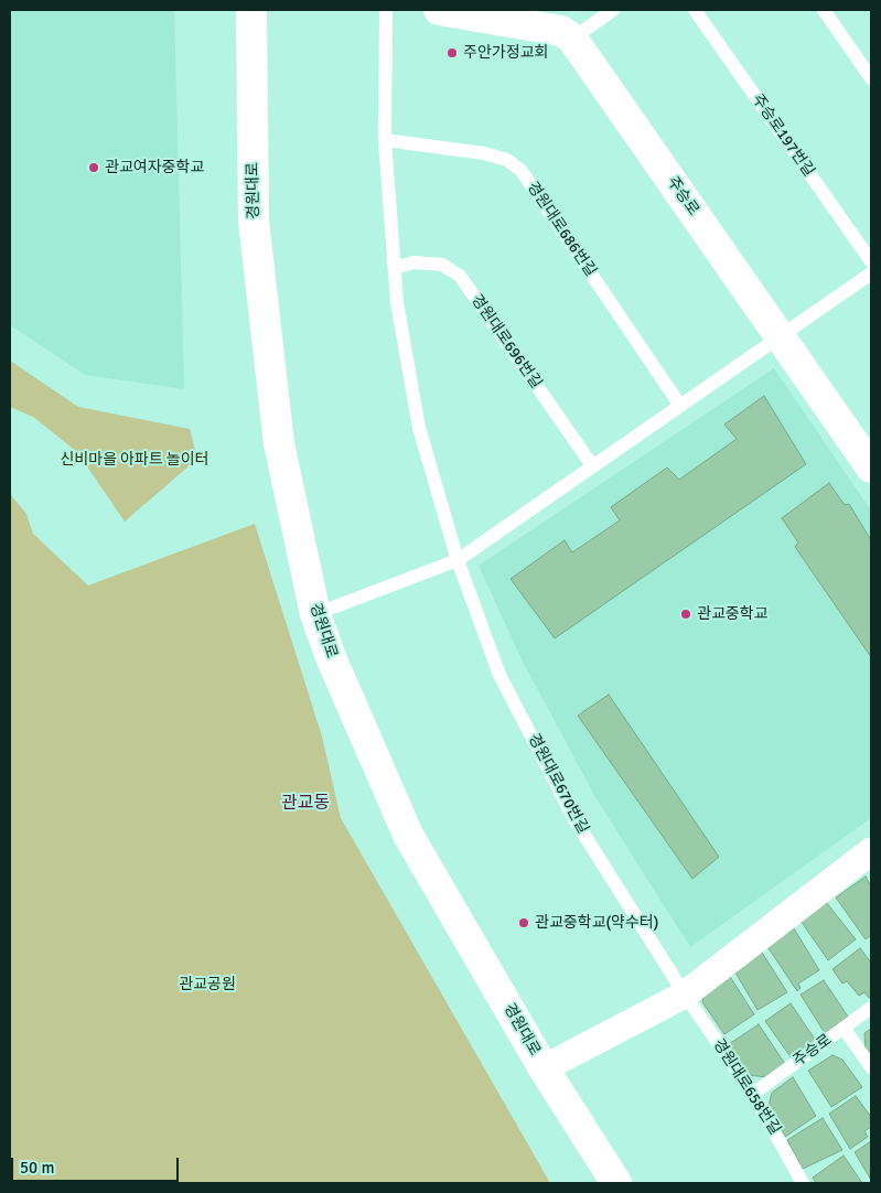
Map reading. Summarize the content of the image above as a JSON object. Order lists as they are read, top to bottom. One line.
{"streets":{"main road":["경원대로","주승로"],"lane":["주승로197번길","경원대로686번길","경원대로696번길","경원대로670번길","경원대로658번길"]},"crossings":[["주승로","경원대로658번길"],["경원대로670번길","경원대로658번길"]],"districts":["관교동"],"parks":["신비마을 아파트 놀이터","관교공원"],"places":["주안가정교회","관교여자중학교","관교중학교","관교중학교(약수터)"],"scale_bar":"50 m"}
